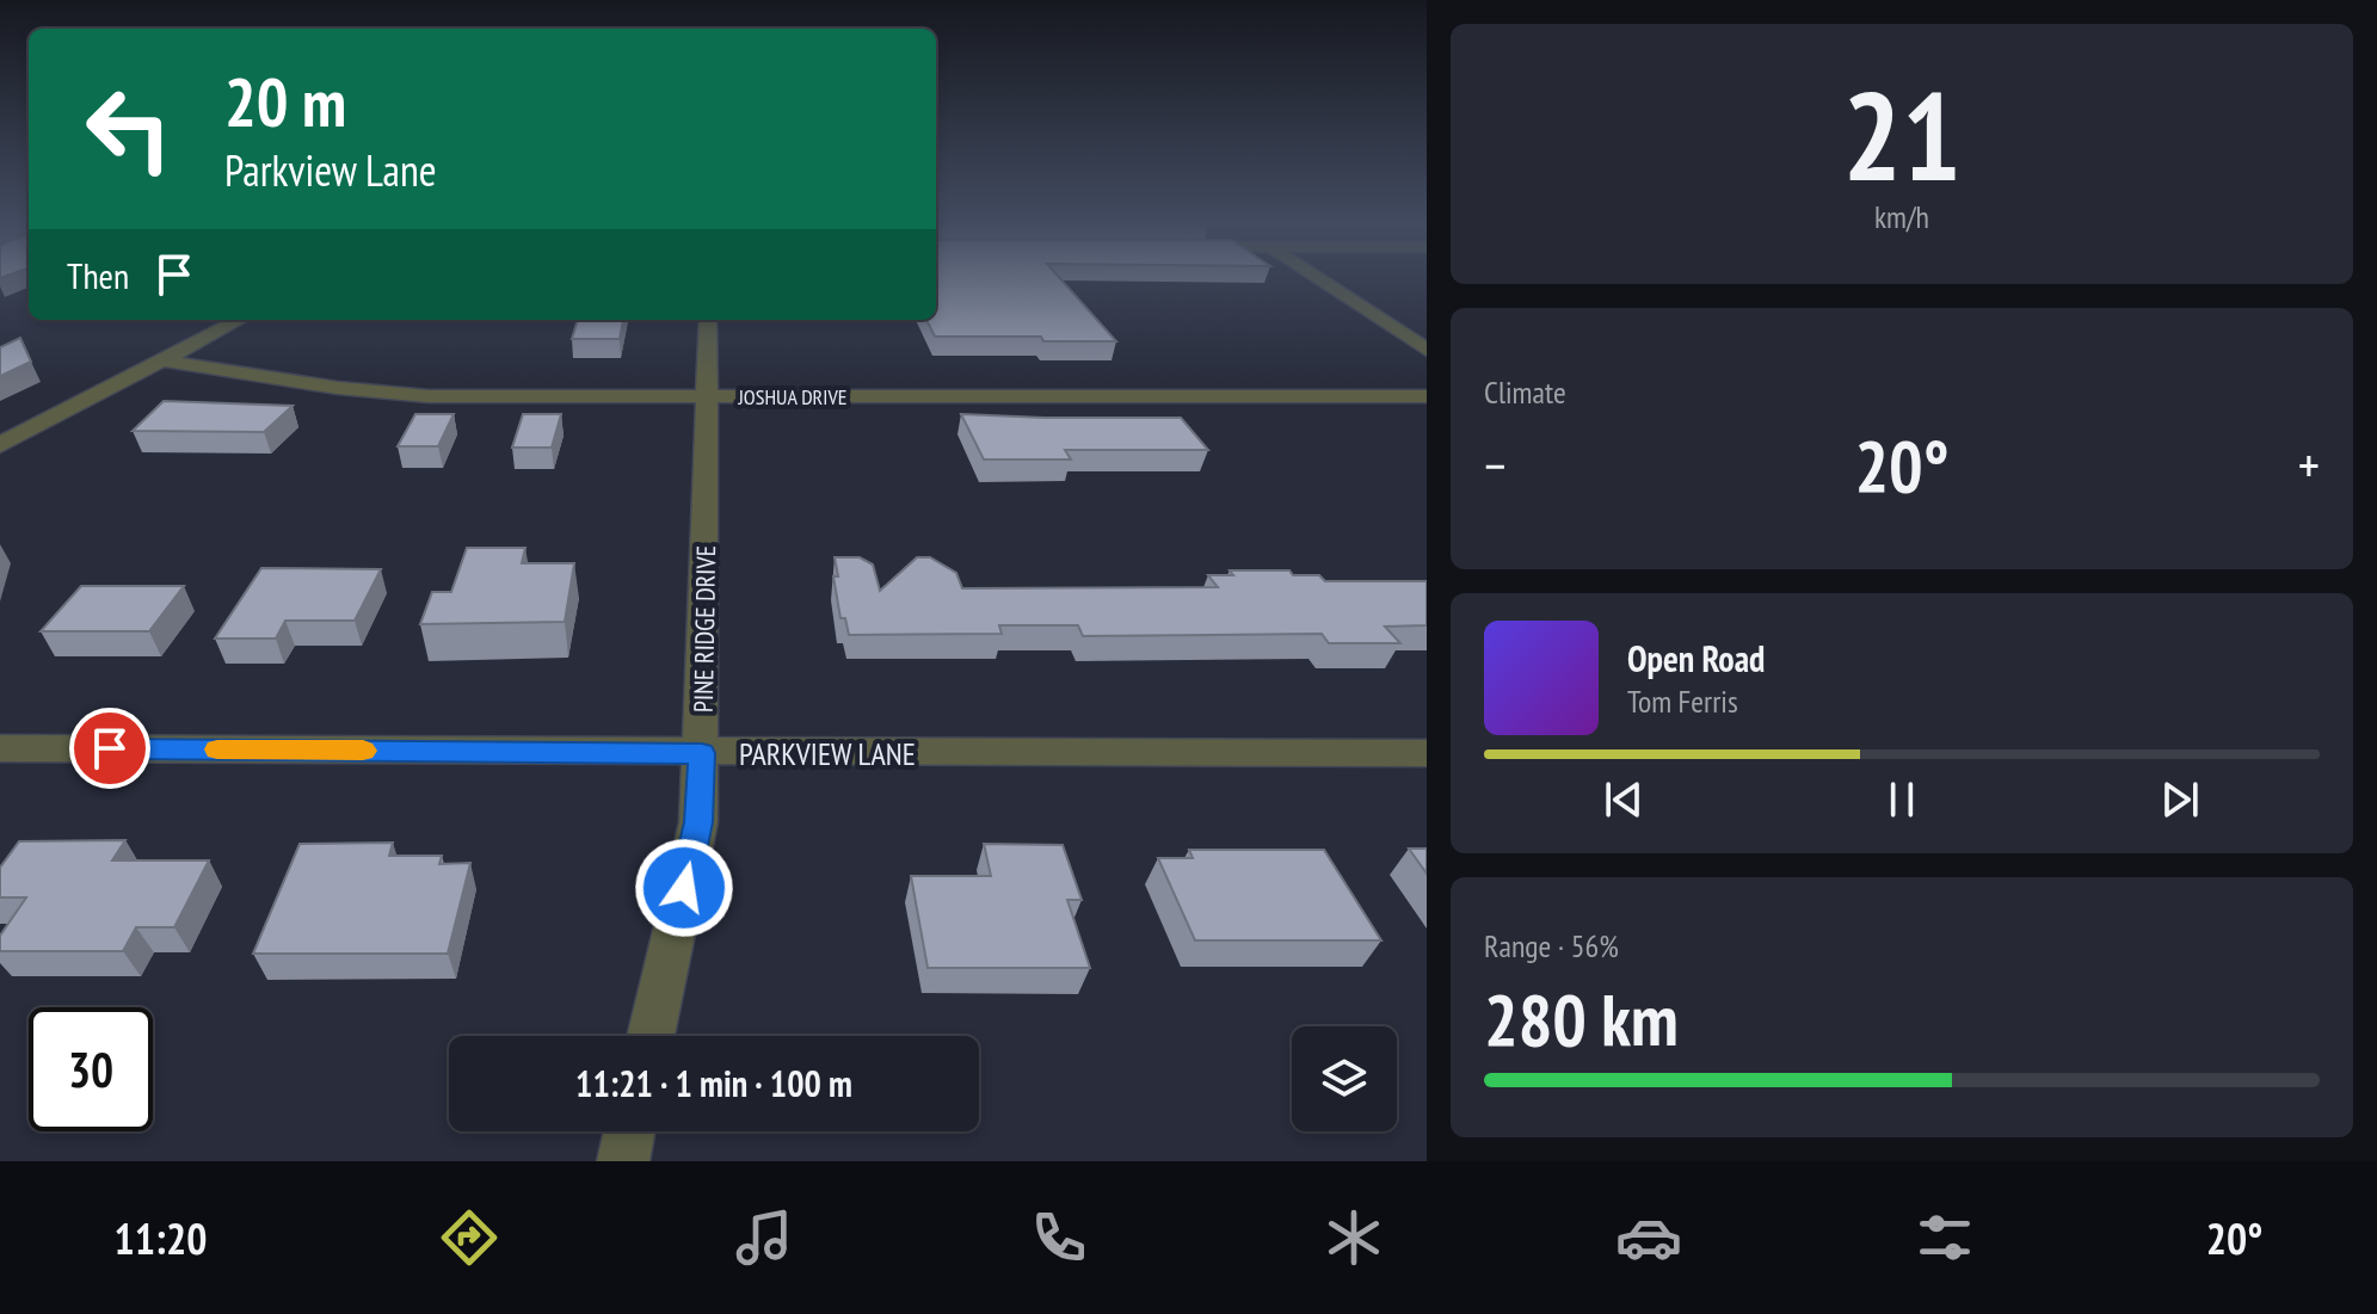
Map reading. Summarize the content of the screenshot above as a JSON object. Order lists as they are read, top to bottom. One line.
{"streets":{"street":["JOSHUA DRIVE","PINE RIDGE DRIVE","PARKVIEW LANE"]},"crossings":[["JOSHUA DRIVE","PINE RIDGE DRIVE"],["PINE RIDGE DRIVE","PARKVIEW LANE"]],"page":{"tile":[["21","km/h"],"Climate",["Range · 56%","280 km"]],"turn":["20 m","Parkview Lane"],"then":"Then","heat":["−","20°","+"],"song":["Open Road","Tom Ferris"],"limit":"30","trip":"11:21 · 1 min · 100 m","tabs":["11:20","20°"]}}
